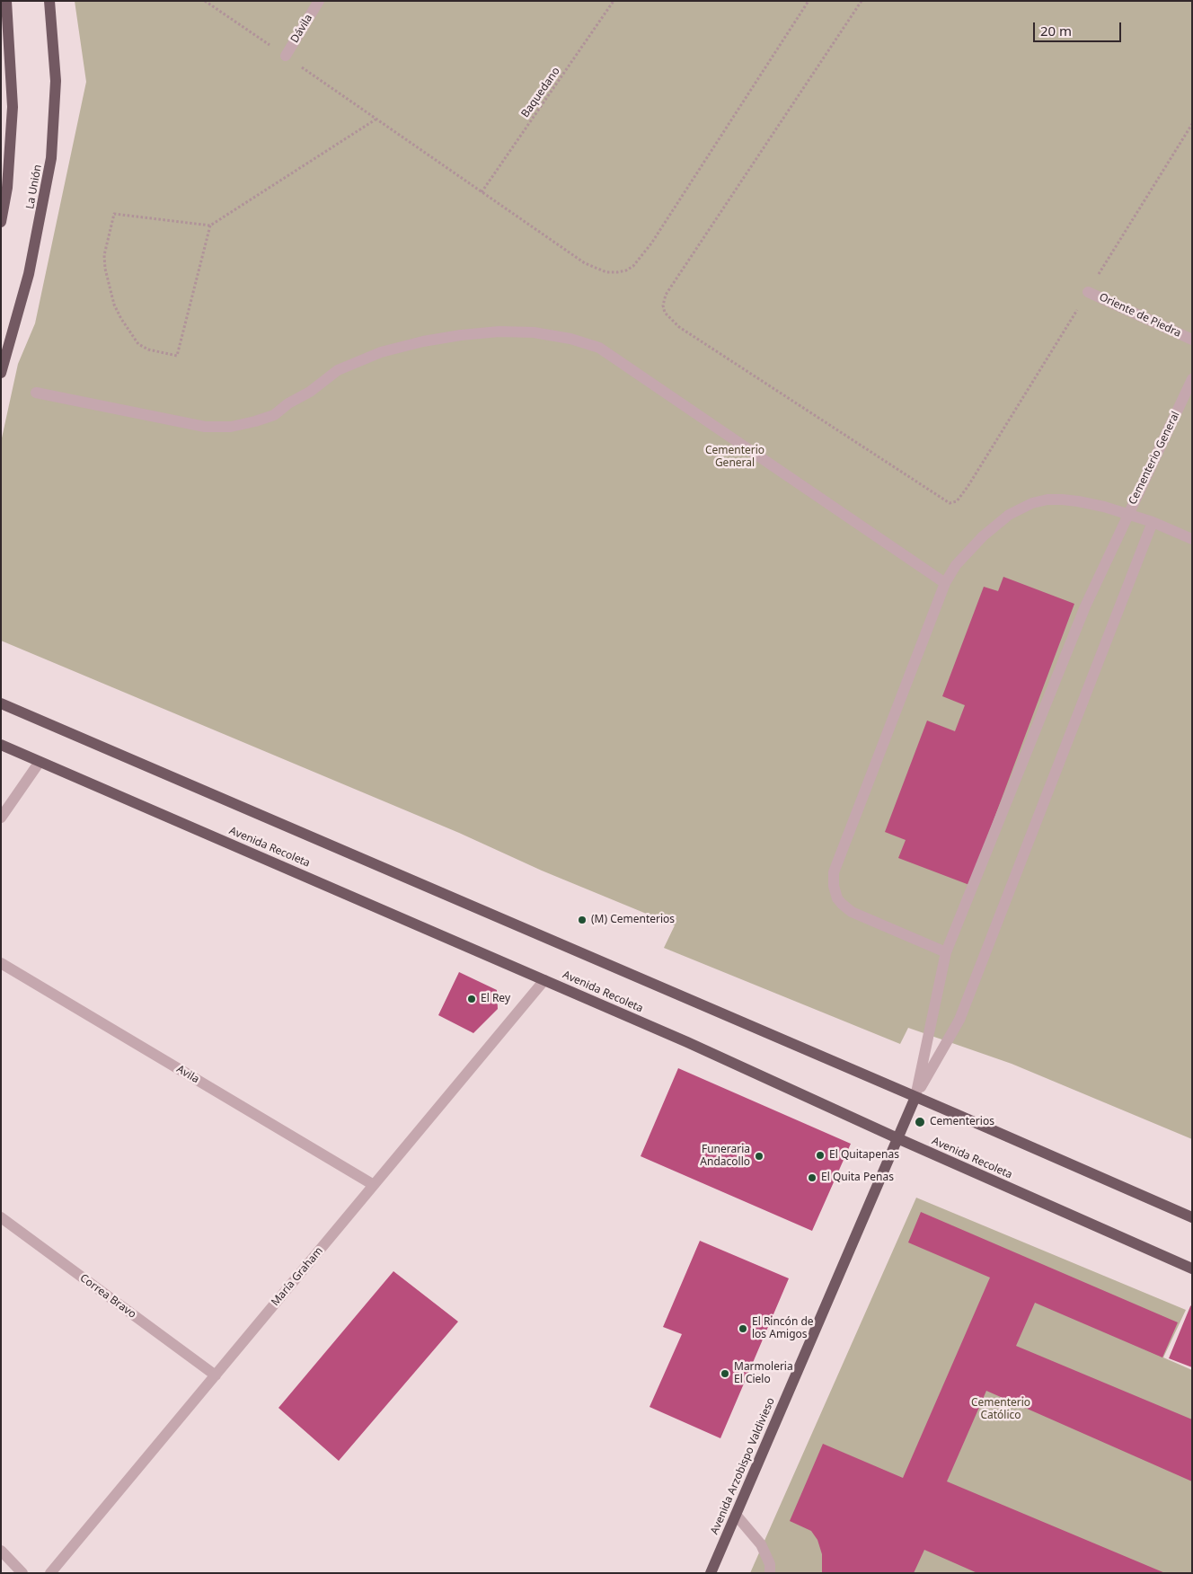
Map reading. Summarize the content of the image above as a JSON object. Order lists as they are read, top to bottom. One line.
{"streets":{"main road":["La Unión","Avenida Recoleta","Avenida Arzobispo Valdivieso"],"street":["Dávila","Oriente de Piedra","Cementerio General","Avila","María Graham","Correa Bravo"],"path":["Baquedano"]},"crossings":[["Cementerio General","Avenida Arzobispo Valdivieso"],["Avenida Recoleta","María Graham"],["Avenida Recoleta","Avenida Arzobispo Valdivieso"],["Avila","María Graham"],["María Graham","Correa Bravo"]],"parks":["Cementerio General","Cementerio Católico"],"places":["(M) Cementerios","El Rey","Cementerios","El Quitapenas","Funeraria Andacollo","El Quita Penas","El Rincón de los Amigos","Marmoleria El Cielo"],"scale_bar":"20 m"}
